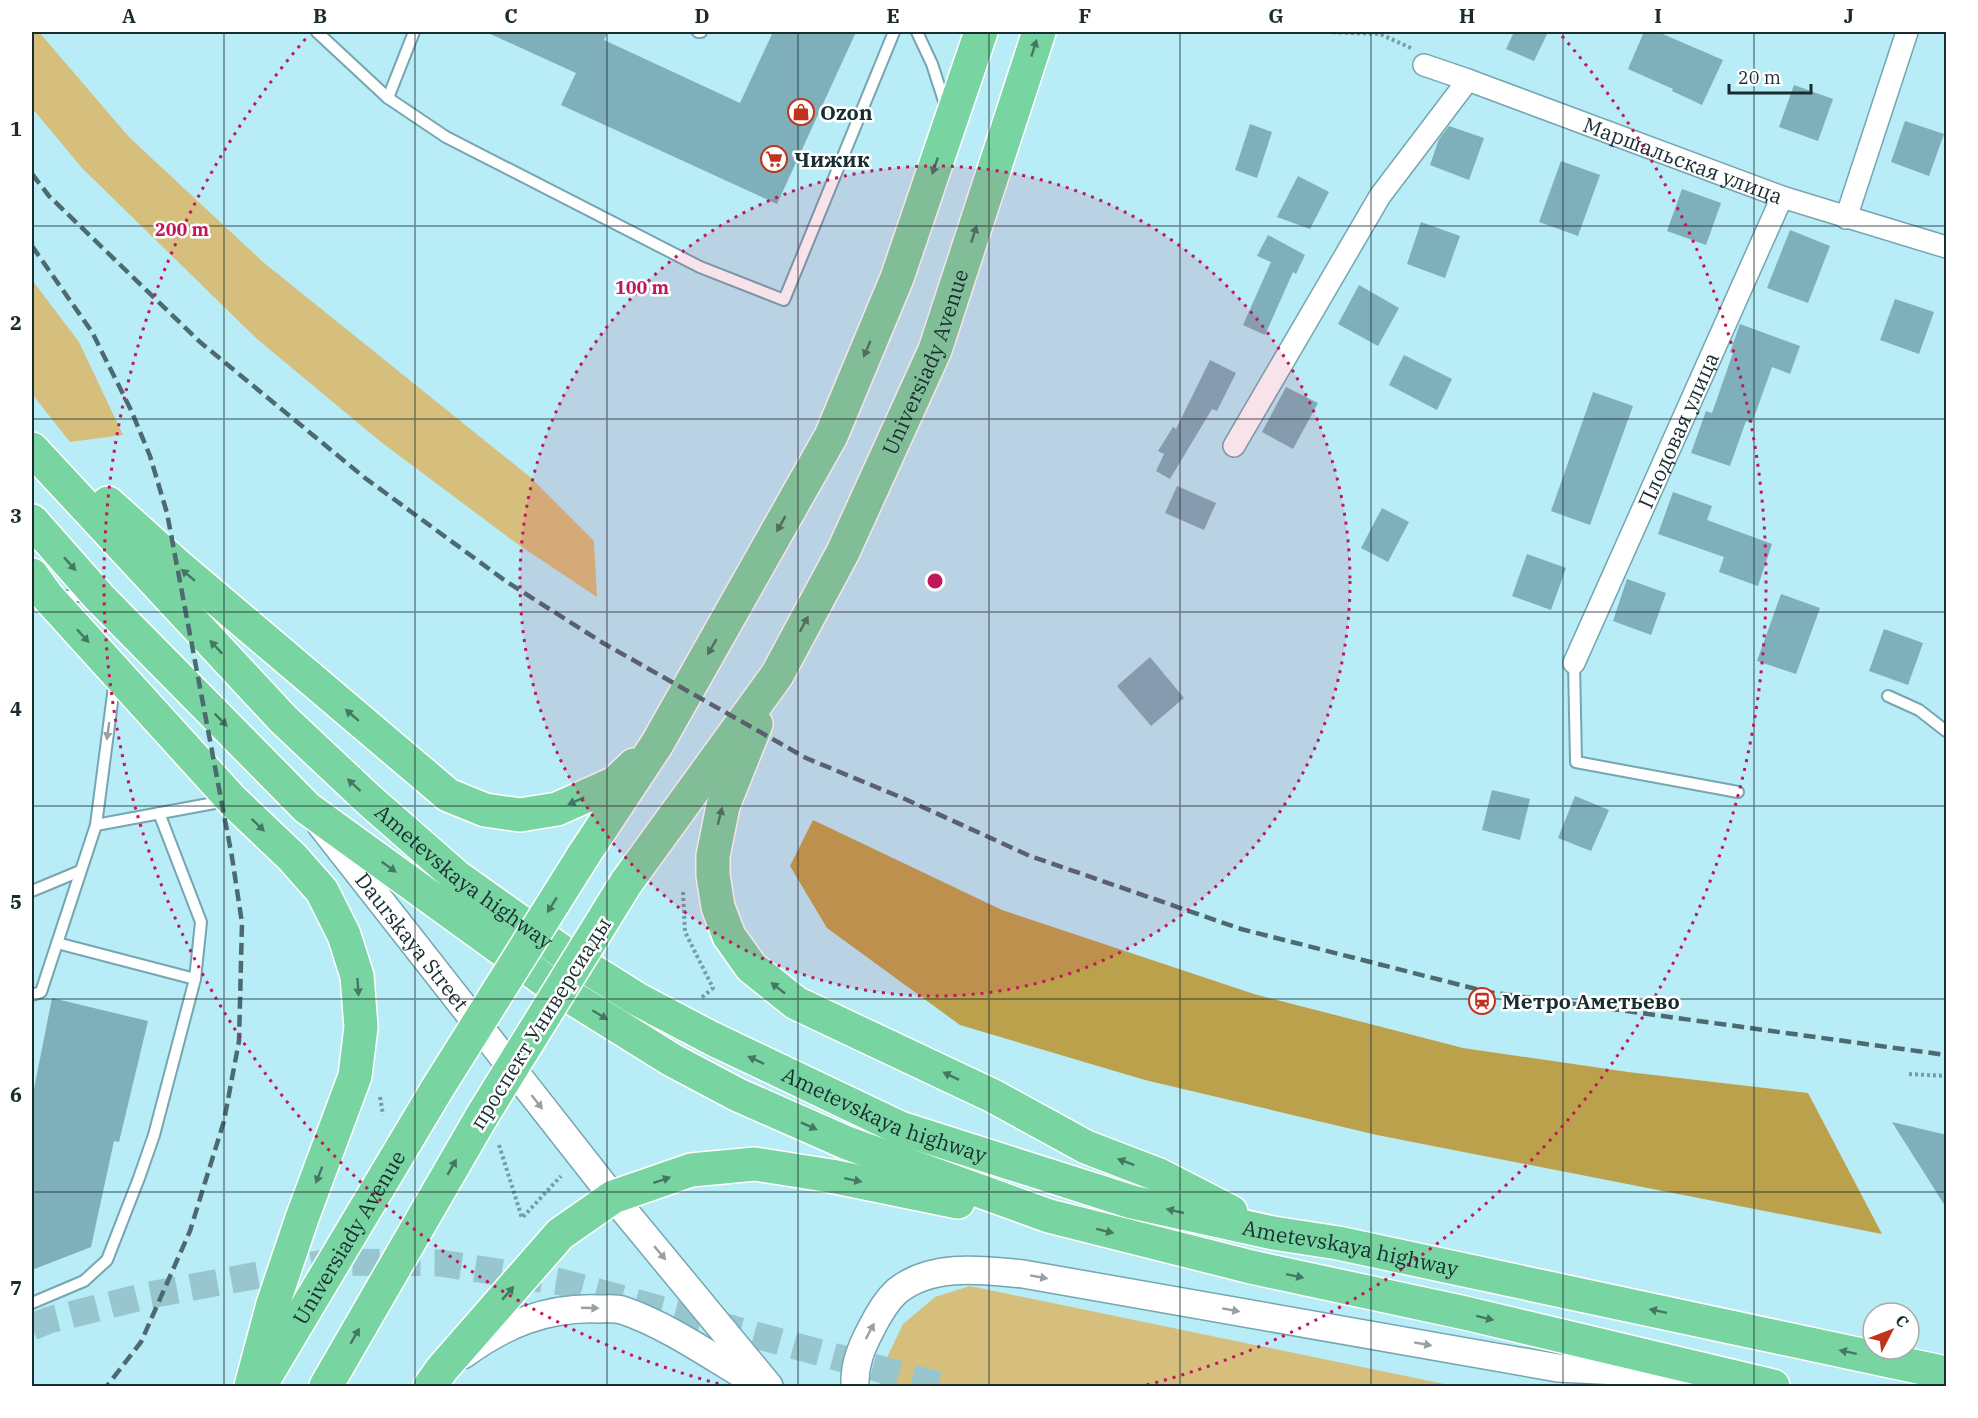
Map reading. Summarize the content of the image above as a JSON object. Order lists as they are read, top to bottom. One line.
{"streets":{"main road":["Universiady Avenue","Ametevskaya highway","Daurskaya Street","проспект Универсиады"],"street":["Маршальская улица","Плодовая улица"]},"crossings":[["Маршальская улица","Плодовая улица"],["Universiady Avenue","проспект Универсиады"],["Ametevskaya highway","Daurskaya Street"]],"one_way":["Daurskaya Street"],"places":{"shop":["Ozon"],"supermarket":["Чижик"],"station":["Метро Аметьево"]},"scale_bar":"20 m","north":"top right","grid":{"columns":["A","B","C","D","E","F","G","H","I","J"],"rows":["1","2","3","4","5","6","7"]},"rings":["200 m","100 m"]}
